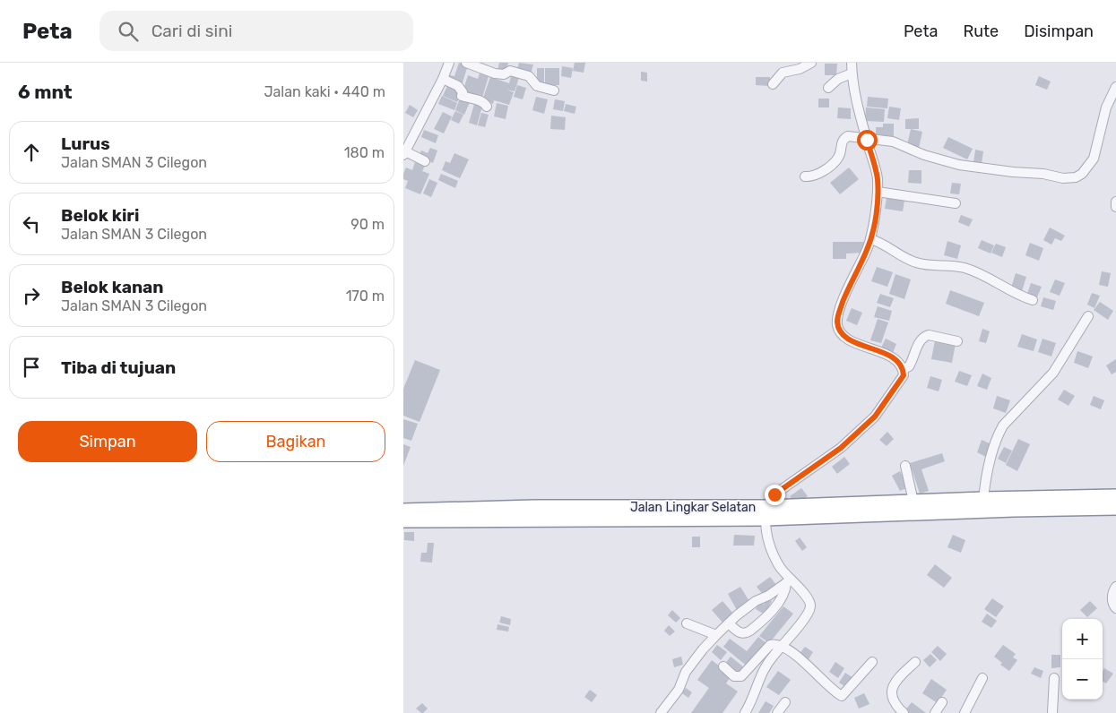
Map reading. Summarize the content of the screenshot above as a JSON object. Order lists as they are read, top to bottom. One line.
{"streets":{"highway":["Jalan Lingkar Selatan"]},"page":{"header":"Peta","search":"Cari di sini","nav":["Peta","Rute","Disimpan"],"heading":["6 mnt","Jalan kaki · 440 m"],"list":[["Lurus","Jalan SMAN 3 Cilegon","180 m"],["Belok kiri","Jalan SMAN 3 Cilegon","90 m"],["Belok kanan","Jalan SMAN 3 Cilegon","170 m"],"Tiba di tujuan"],"buttons":["Simpan","Bagikan"],"map_buttons":["+","−"]}}
